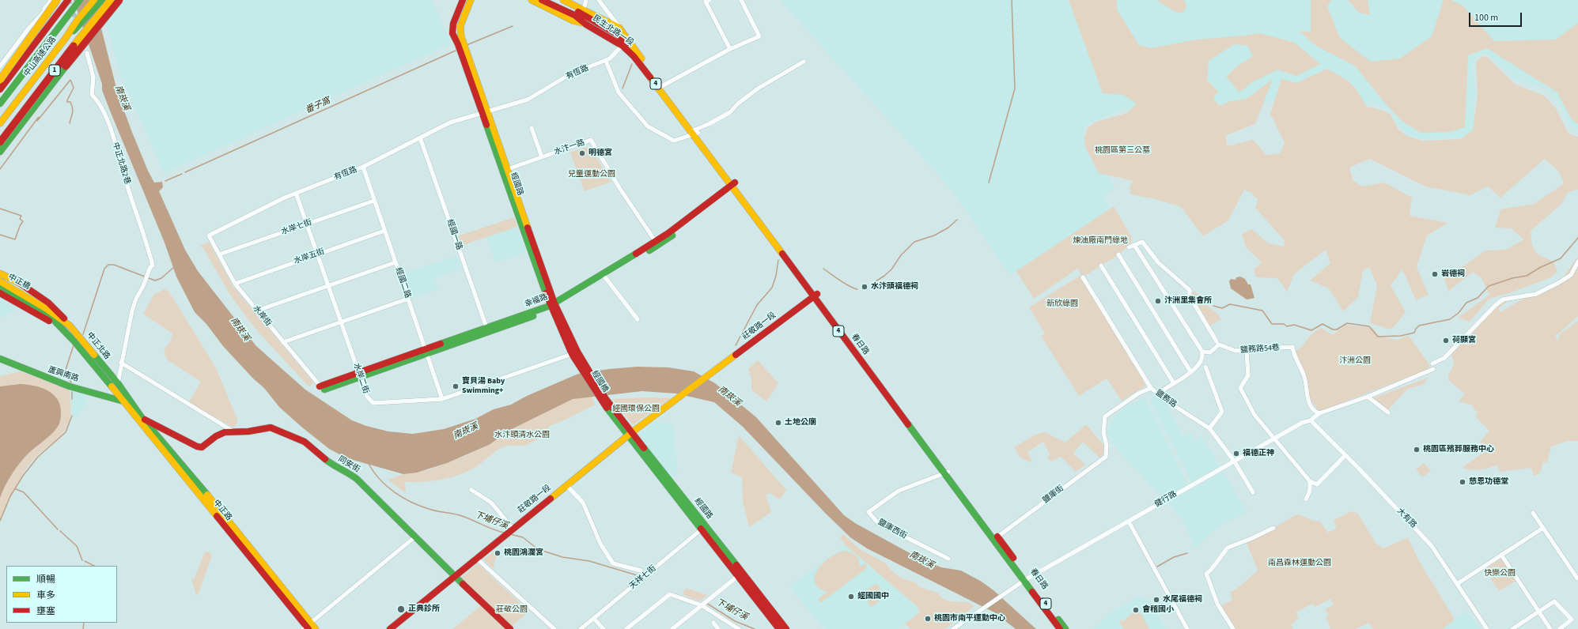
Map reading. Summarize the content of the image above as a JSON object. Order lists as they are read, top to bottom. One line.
{"streets":{"main road":["民生北路一段","中山高速公路","1","4","經國路","中正橋","幸福路","莊敬路一段","春日路","中正北路","蘆興南路","經國橋","同安街","中正路"],"street":["有恆路","水汴一路","中正北路2巷","水岸七街","經國一路","水岸五街","經國二路","水岸街","鹽務路54巷","水岸二街","鹽務路","鹽庫街","健行路","大有路","鹽庫西街","天祥七街"]},"crossings":[["民生北路一段","有恆路"],["民生北路一段","4"],["民生北路一段","春日路"],["有恆路","4"],["有恆路","經國路"],["有恆路","經國一路"],["有恆路","經國二路"],["有恆路","水岸街"],["有恆路","水岸二街"],["水汴一路","經國路"],["水汴一路","幸福路"],["中正北路2巷","中正北路"],["經國路","幸福路"],["經國路","莊敬路一段"],["經國路","水岸二街"],["經國路","經國橋"],["經國路","天祥七街"],["水岸七街","經國二路"],["水岸七街","水岸街"],["水岸七街","水岸二街"],["經國一路","幸福路"],["水岸五街","經國二路"],["水岸五街","水岸街"],["水岸五街","水岸二街"],["中正橋","中正北路"],["經國二路","幸福路"],["經國二路","水岸二街"],["幸福路","水岸街"],["幸福路","春日路"],["幸福路","水岸二街"],["莊敬路一段","春日路"],["莊敬路一段","同安街"],["春日路","鹽庫街"],["春日路","健行路"],["春日路","鹽庫西街"],["中正北路","蘆興南路"],["中正北路","同安街"],["中正北路","中正路"],["鹽務路54巷","健行路"],["蘆興南路","中正路"],["鹽務路","鹽庫街"],["鹽務路","健行路"],["同安街","中正路"],["健行路","大有路"]],"water":["南崁溪","番子窩","下埔仔溪"],"parks":["桃園區第三公墓","兒童運動公園","煉油廠南門綠地","新欣綠園","汴洲公園","經國環保公園","水汴頭清水公園","南昌森林運動公園","快樂公園","莊敬公園"],"places":["明德宮","岩德祠","水汴頭福德祠","汴洲里集會所","荷顯宮","寶貝湯 Baby Swimming+","土地公廟","桃園區殯葬服務中心","福德正神","慈恩功德堂","桃園鴻瀾宮","經國國中","水尾福德祠","正典診所","會稽國小","桃園市南平運動中心"],"legend":["順暢","車多","壅塞"],"scale_bar":"100 m"}
